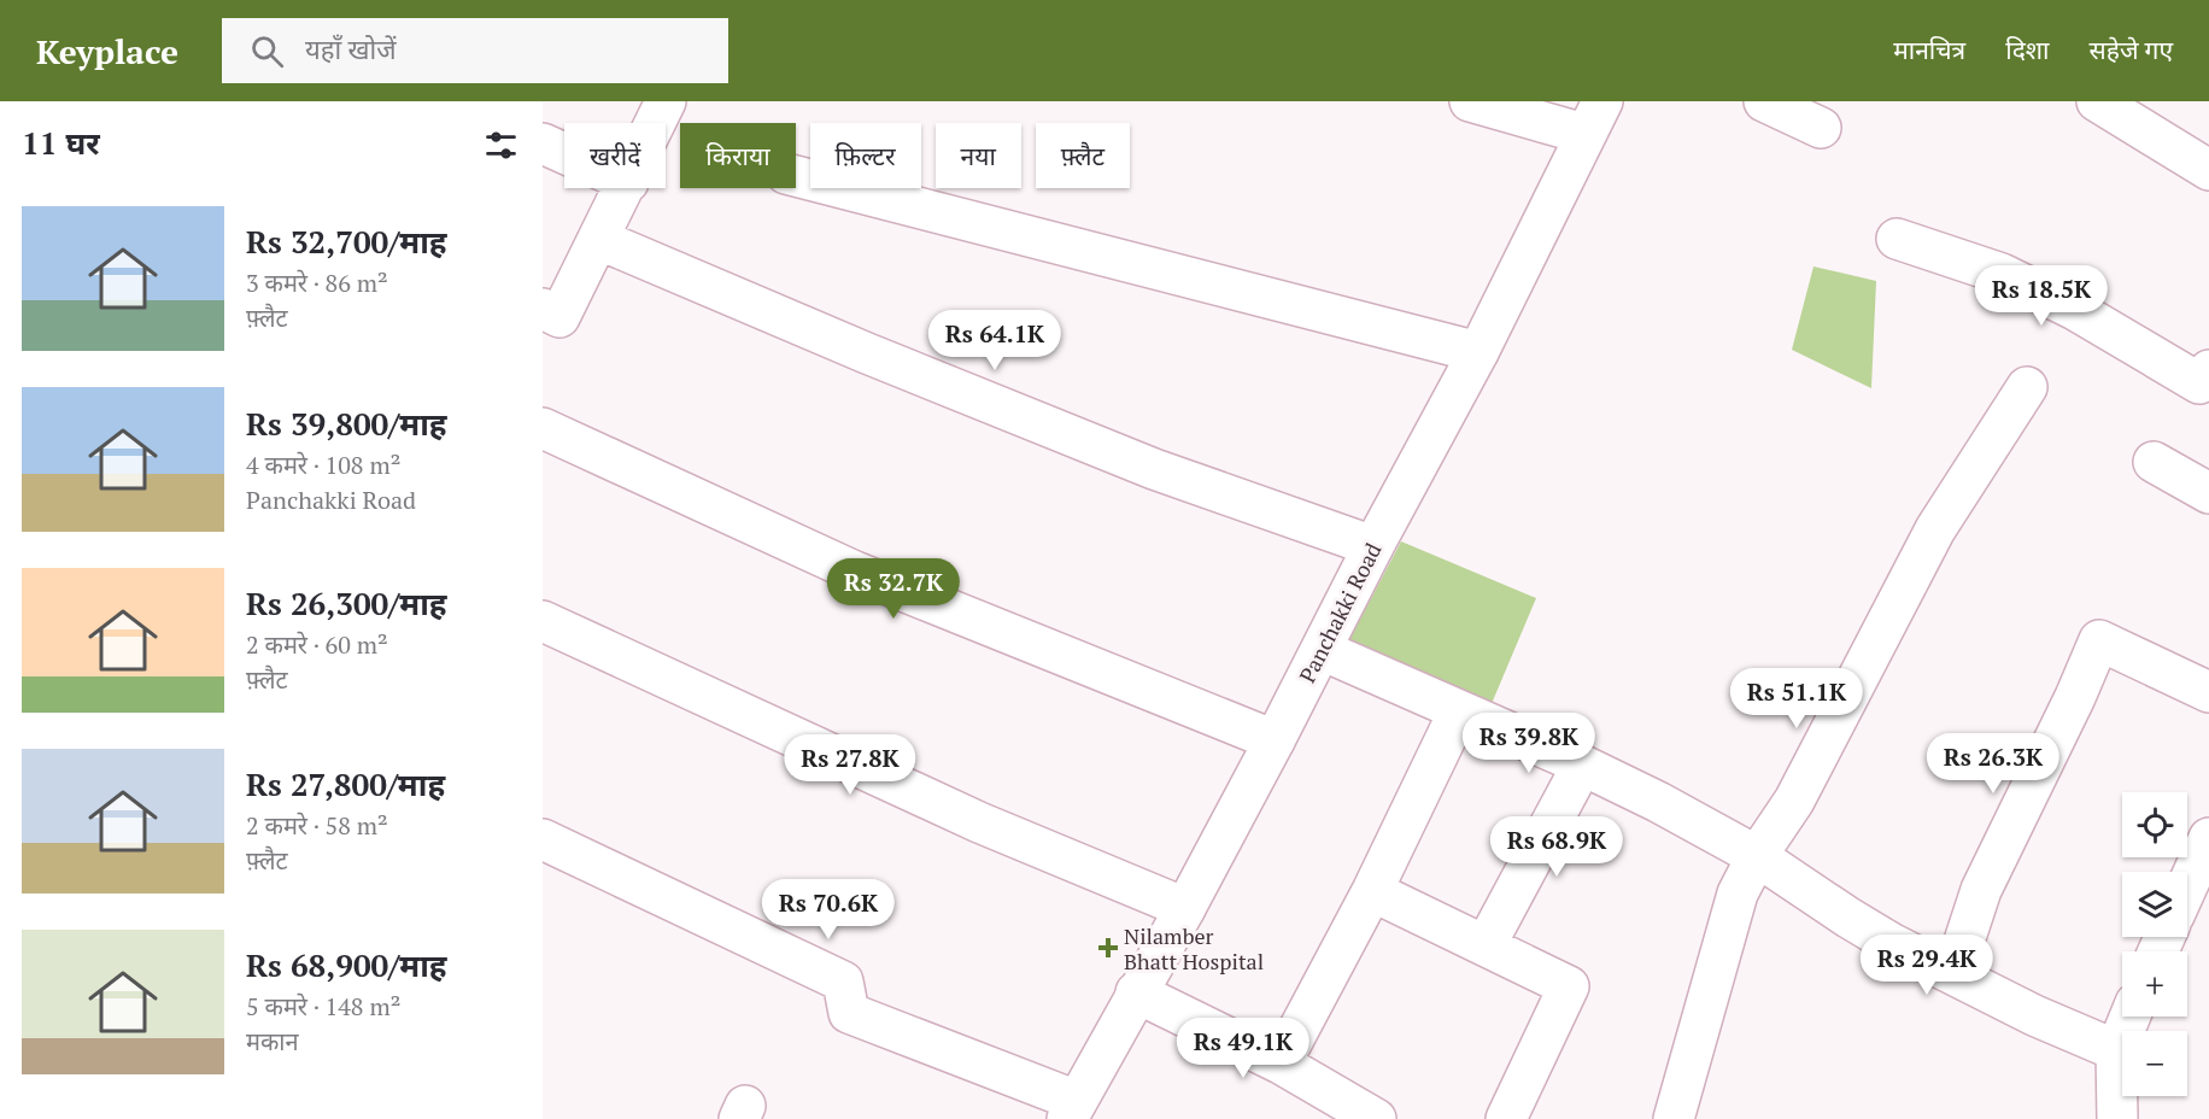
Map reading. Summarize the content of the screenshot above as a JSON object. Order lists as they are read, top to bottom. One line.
{"streets":{"street":["Panchakki Road"]},"places":{"health":["Nilamber Bhatt Hospital"]},"page":{"header":"Keyplace","search":"यहाँ खोजें","nav":["मानचित्र","दिशा","सहेजे गए"],"heading":"11 घर","chip":["खरीदें","किराया","फ़िल्टर","नया","फ़्लैट"],"list":[{"name":"Rs 32,700/माह","note":"3 कमरे · 86 m² · फ़्लैट"},{"name":"Rs 39,800/माह","note":"4 कमरे · 108 m² · Panchakki Road"},{"name":"Rs 26,300/माह","note":"2 कमरे · 60 m² · फ़्लैट"},{"name":"Rs 27,800/माह","note":"2 कमरे · 58 m² · फ़्लैट"},{"name":"Rs 68,900/माह","note":"5 कमरे · 148 m² · मकान"}],"price":["Rs 18.5K","Rs 64.1K","Rs 32.7K","Rs 51.1K","Rs 39.8K","Rs 26.3K","Rs 27.8K","Rs 68.9K","Rs 70.6K","Rs 29.4K","Rs 49.1K"],"map_buttons":["+","−"]}}
